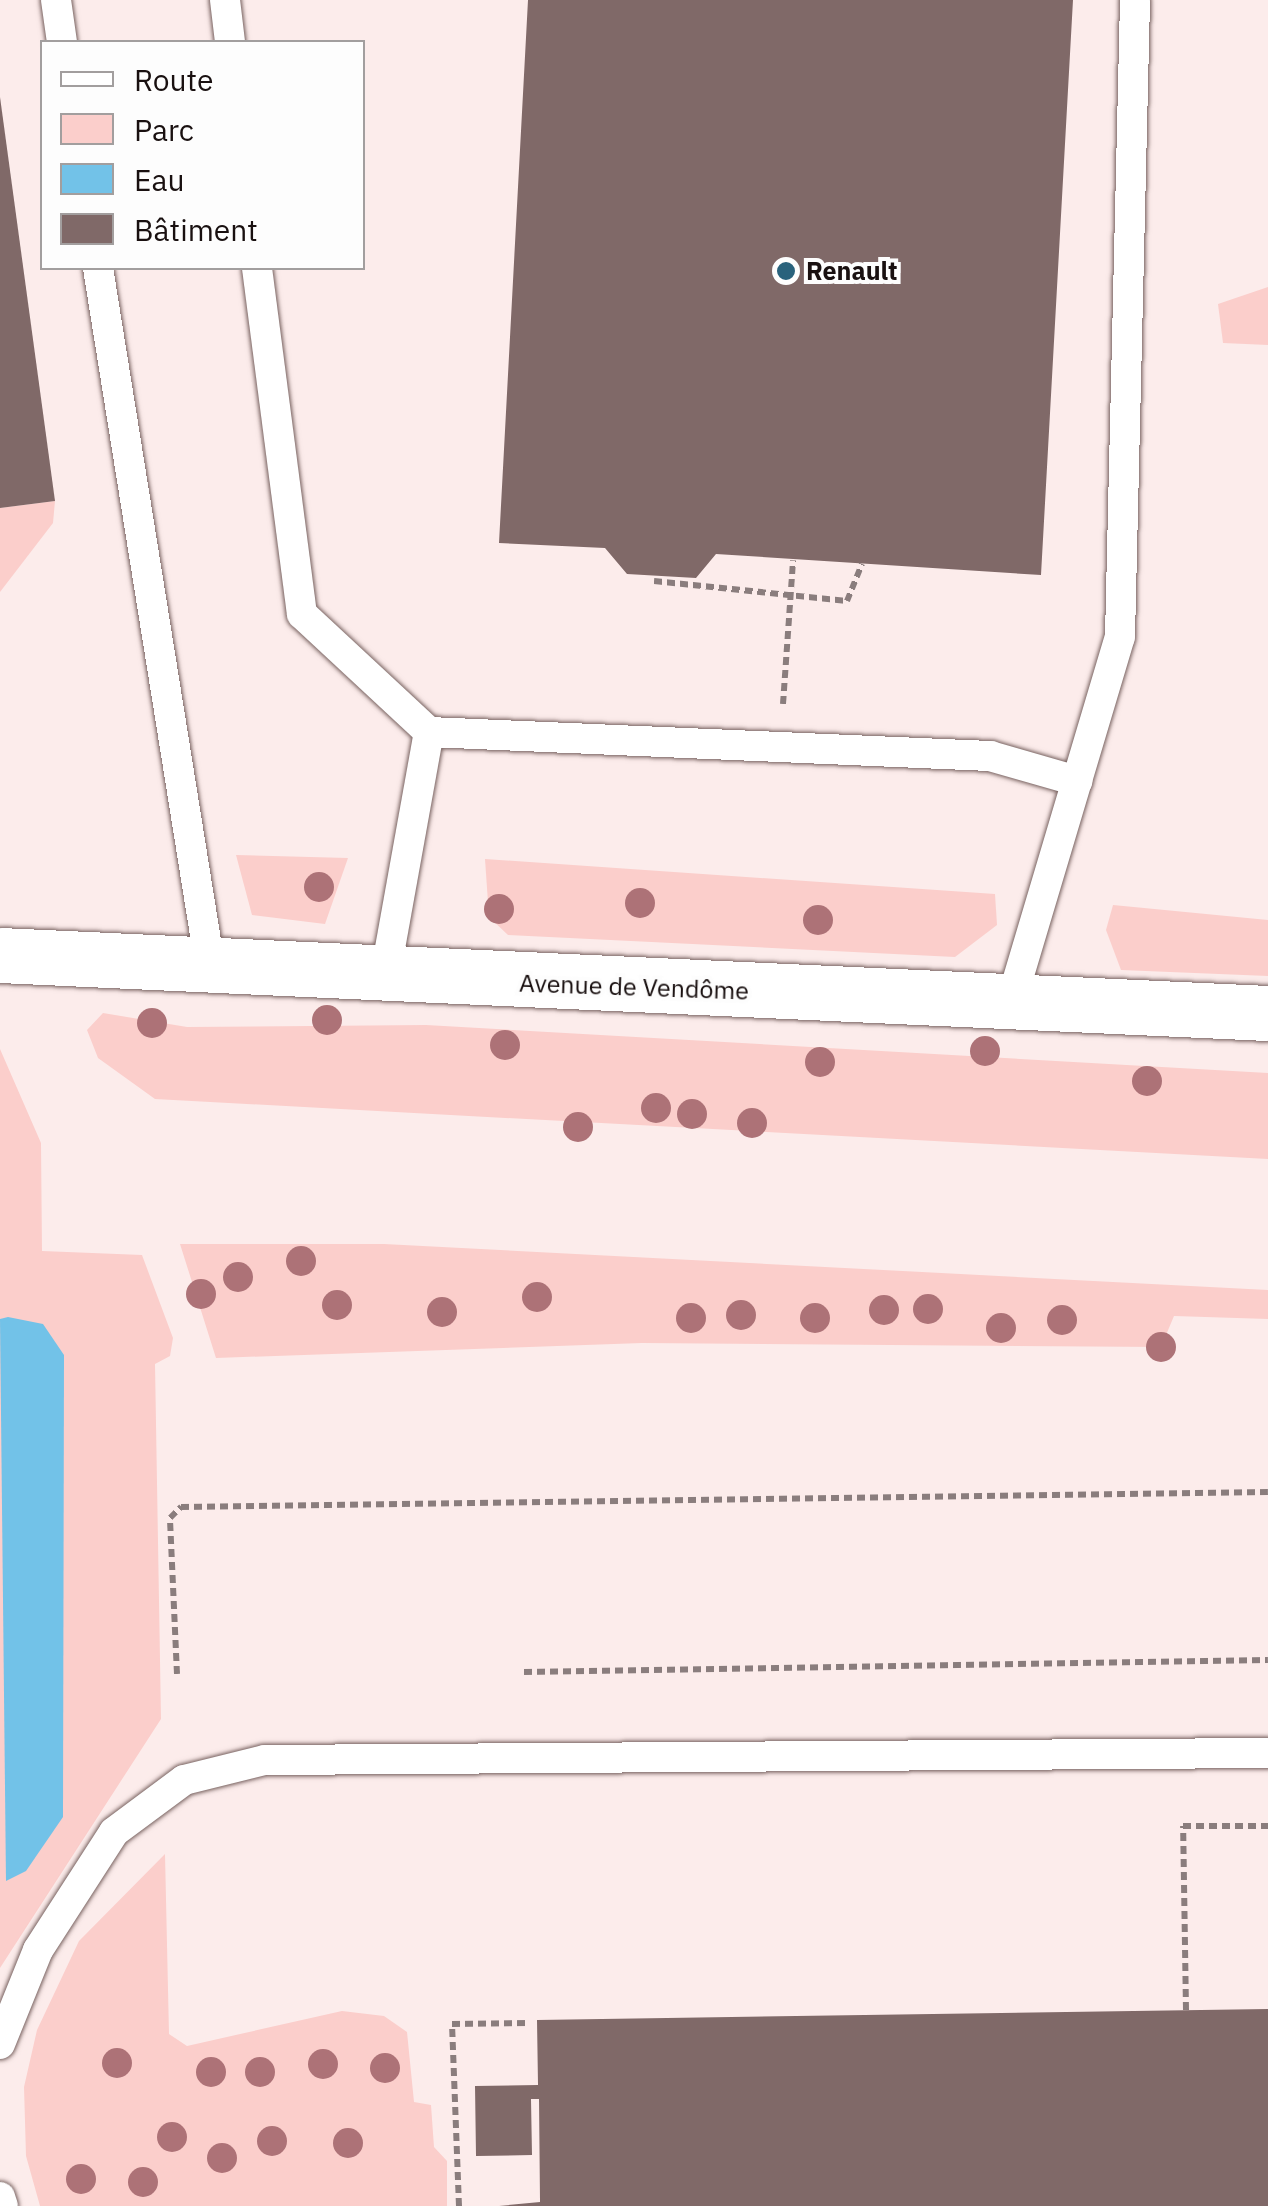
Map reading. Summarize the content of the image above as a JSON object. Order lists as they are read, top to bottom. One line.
{"streets":{"main road":["Avenue de Vendôme"]},"places":["Renault"],"legend":["Route","Parc","Eau","Bâtiment"]}
